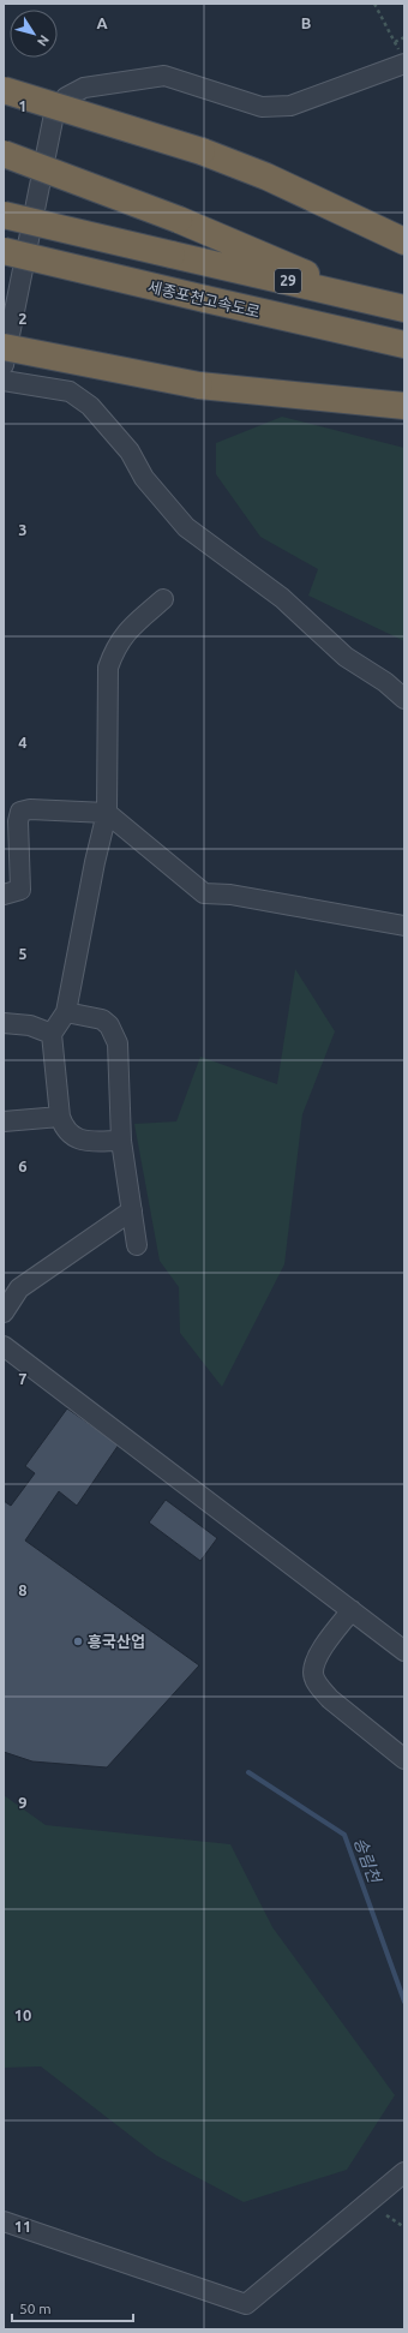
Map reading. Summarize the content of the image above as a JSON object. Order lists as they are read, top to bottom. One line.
{"streets":{"highway":["29","세종포천고속도로"]},"water":["송림천"],"places":["흥국산업"],"scale_bar":"50 m","north":"bottom right","grid":{"columns":["A","B"],"rows":["1","2","3","4","5","6","7","8","9","10","11"]}}
